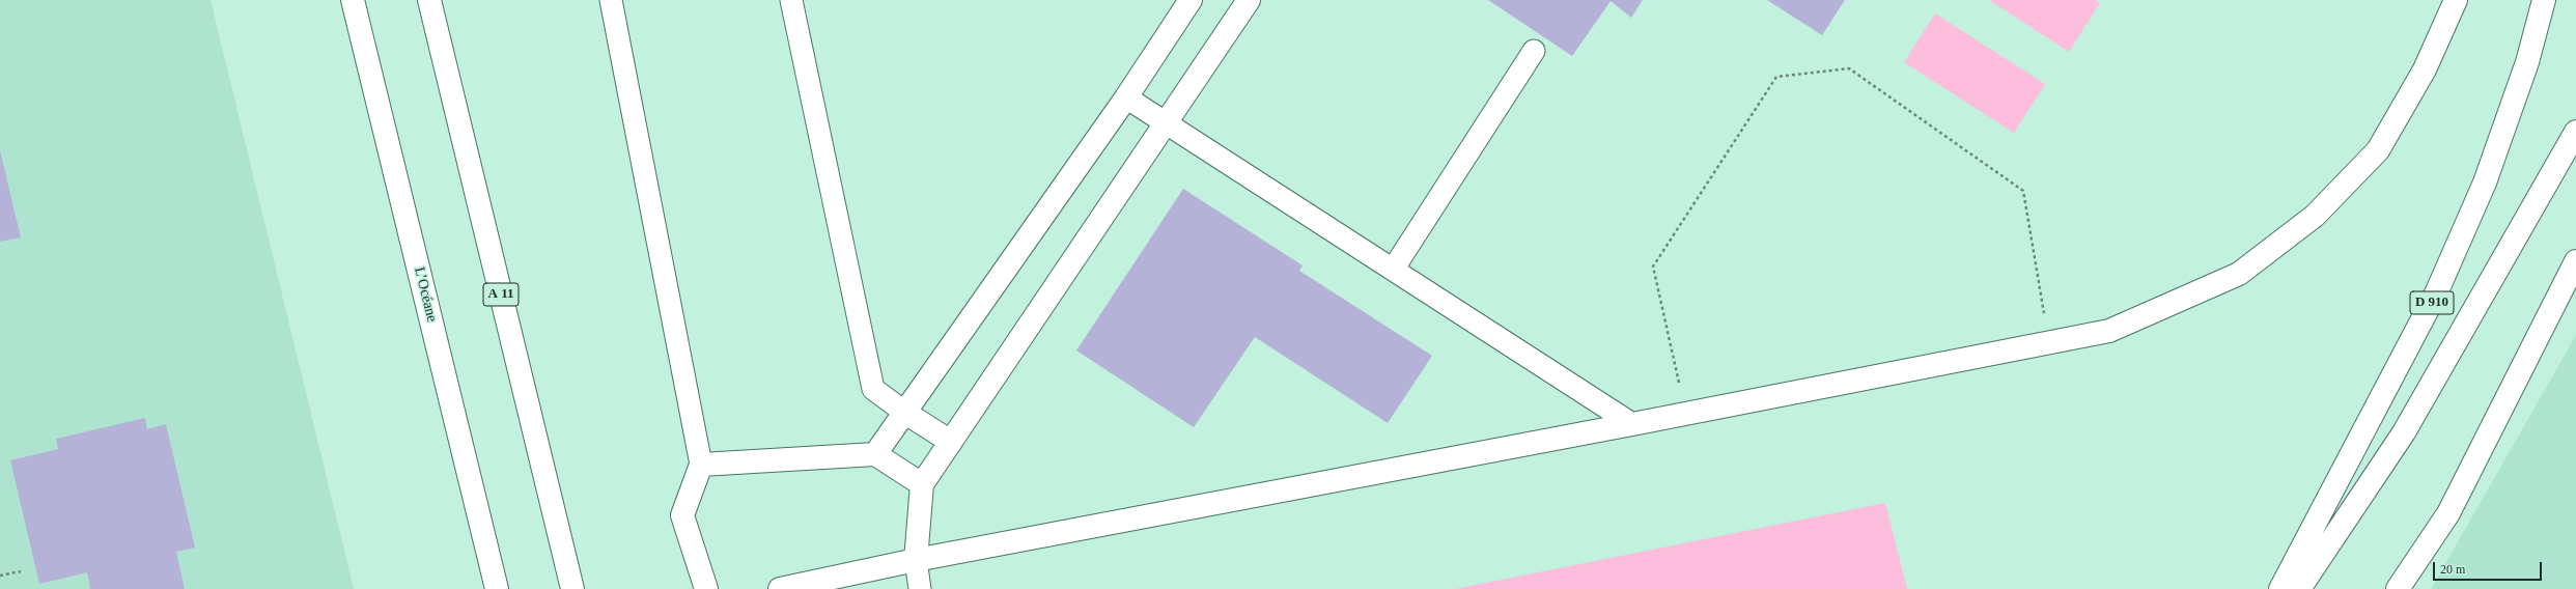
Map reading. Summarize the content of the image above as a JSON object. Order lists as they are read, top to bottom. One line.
{"streets":{"main road":["L’Océane","A 11","D 910"]},"scale_bar":"20 m"}
